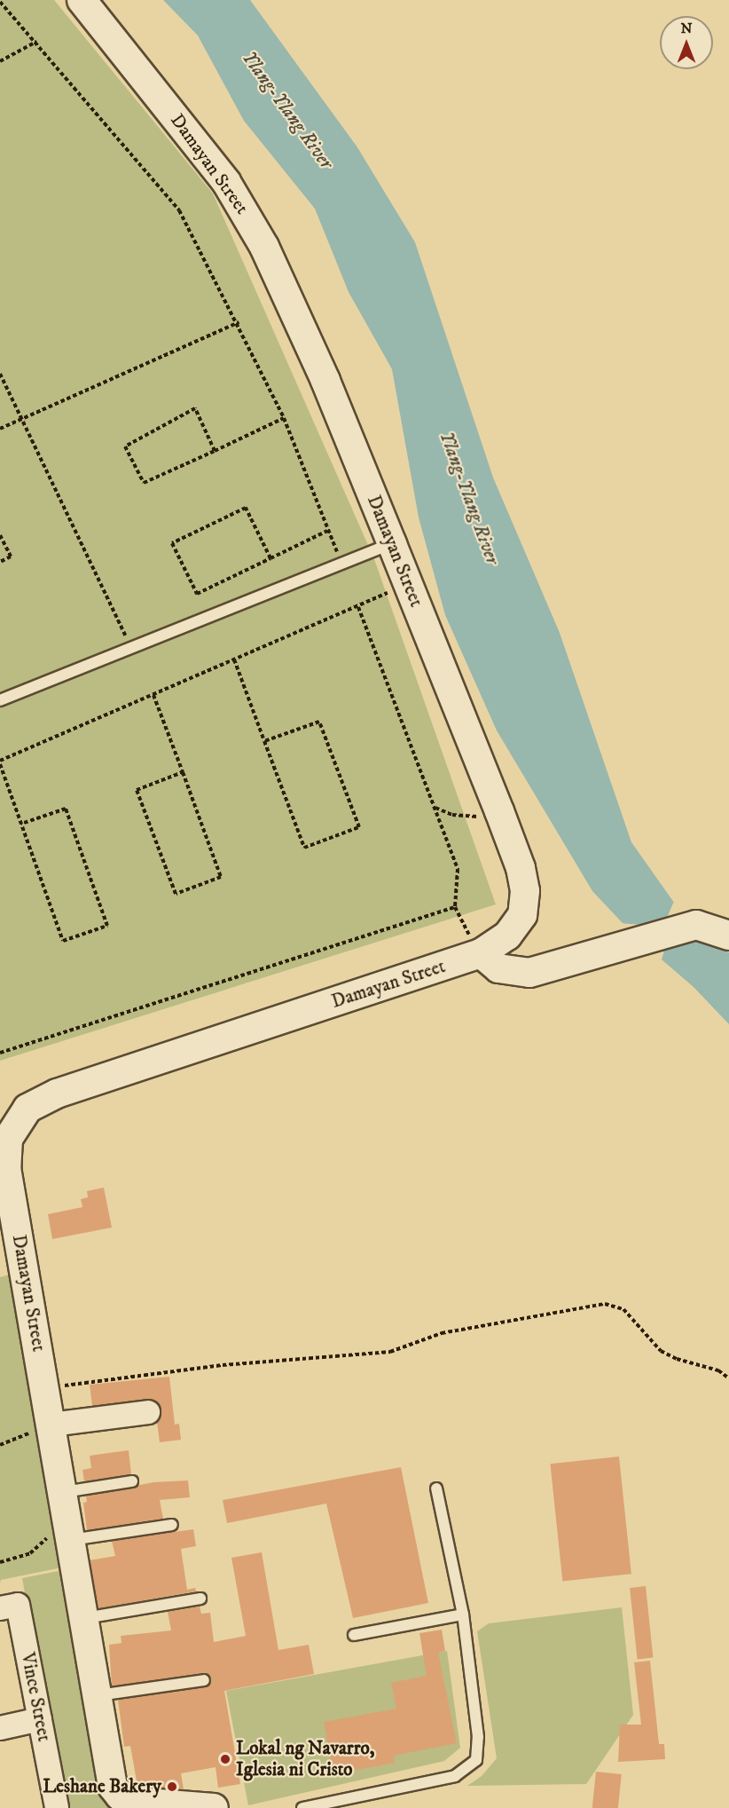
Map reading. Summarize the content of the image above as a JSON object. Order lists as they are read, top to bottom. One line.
{"streets":{"street":["Damayan Street","Vince Street"]},"water":["Ylang-Ylang River"],"places":["Lokal ng Navarro, Iglesia ni Cristo","Leshane Bakery"],"north":"top"}
